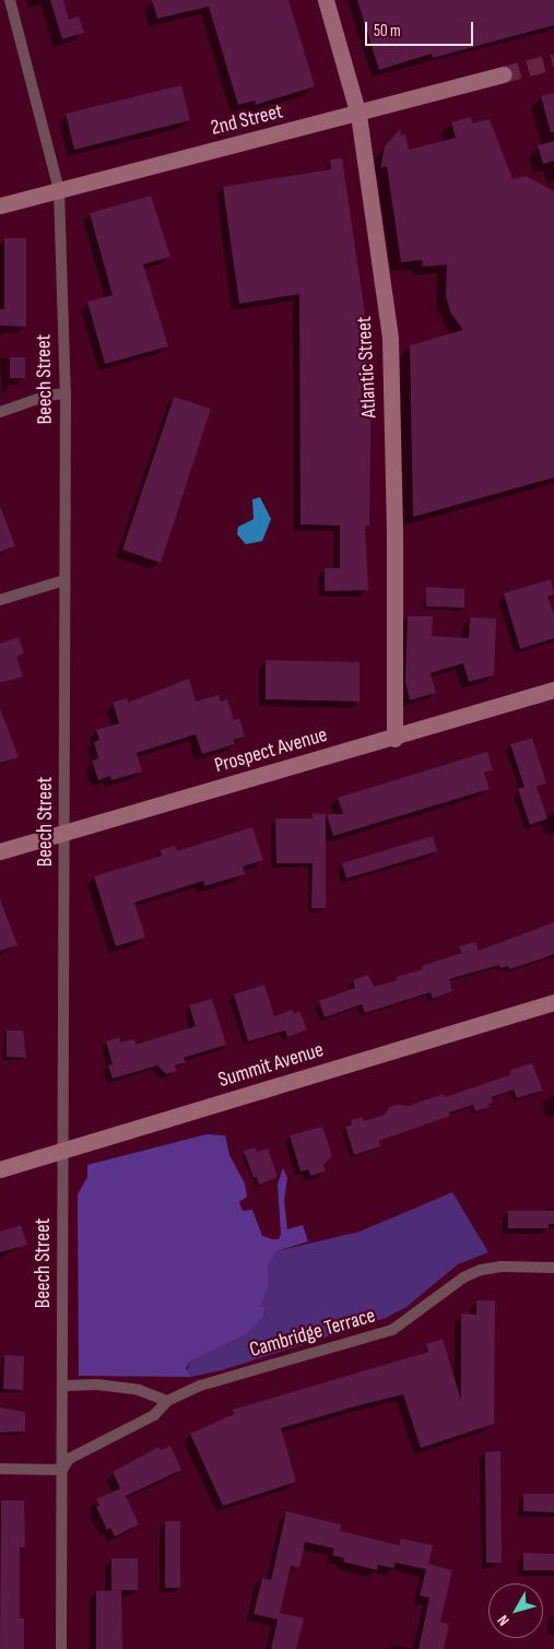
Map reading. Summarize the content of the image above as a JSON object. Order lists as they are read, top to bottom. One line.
{"streets":{"street":["2nd Street","Atlantic Street","Beech Street","Prospect Avenue","Summit Avenue","Cambridge Terrace"]},"crossings":[["2nd Street","Atlantic Street"],["2nd Street","Beech Street"],["Atlantic Street","Prospect Avenue"],["Beech Street","Prospect Avenue"],["Beech Street","Summit Avenue"],["Beech Street","Cambridge Terrace"]],"scale_bar":"50 m","north":"bottom left"}
